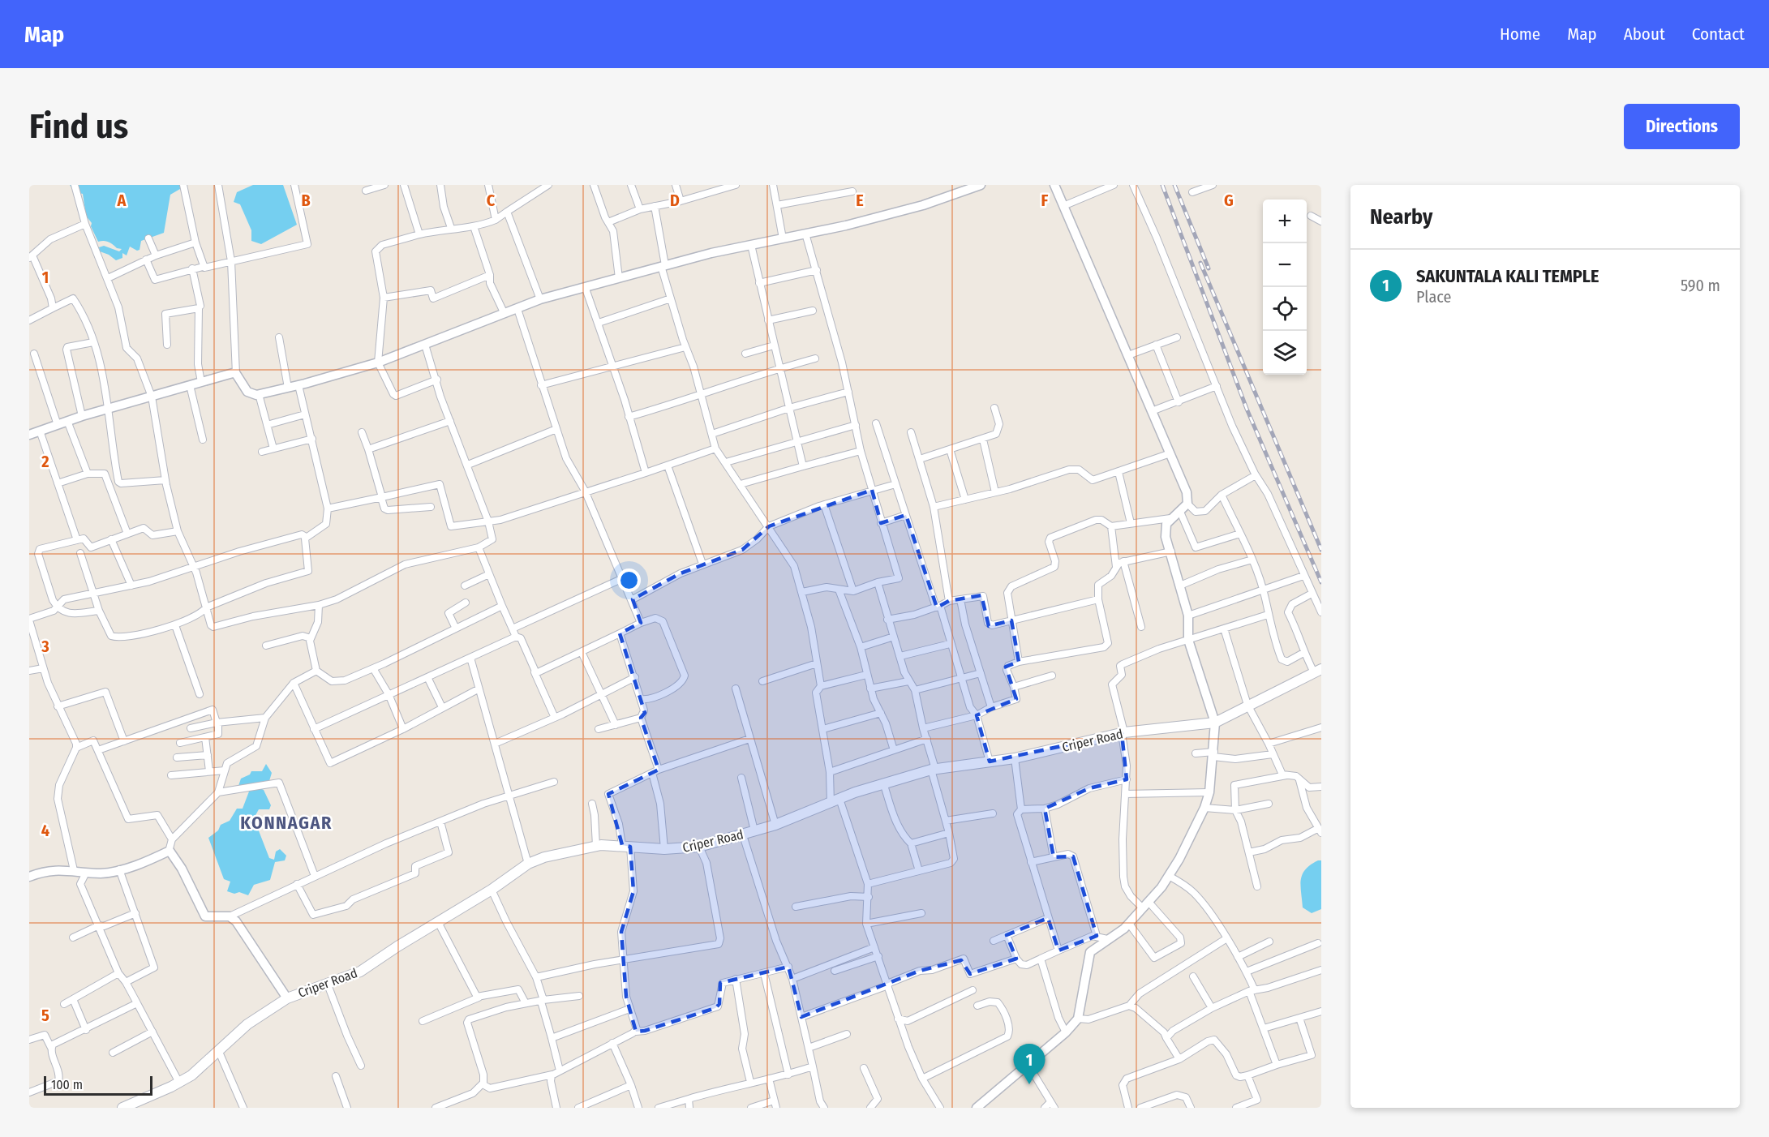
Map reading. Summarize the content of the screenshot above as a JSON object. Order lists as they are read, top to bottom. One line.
{"streets":{"main road":["Criper Road"]},"districts":["KONNAGAR"],"scale_bar":"100 m","page":{"header":"Map","nav":["Home","Map","About","Contact"],"buttons":"Directions","title":"Find us","heading":"Nearby","map_buttons":["+","−"],"list":[{"mark":"1","name":"SAKUNTALA KALI TEMPLE","note":"Place","value":"590 m"}],"pins":"1","scale":"100 m"},"grid":{"columns":["A","B","C","D","E","F","G"],"rows":["1","2","3","4","5"]}}
